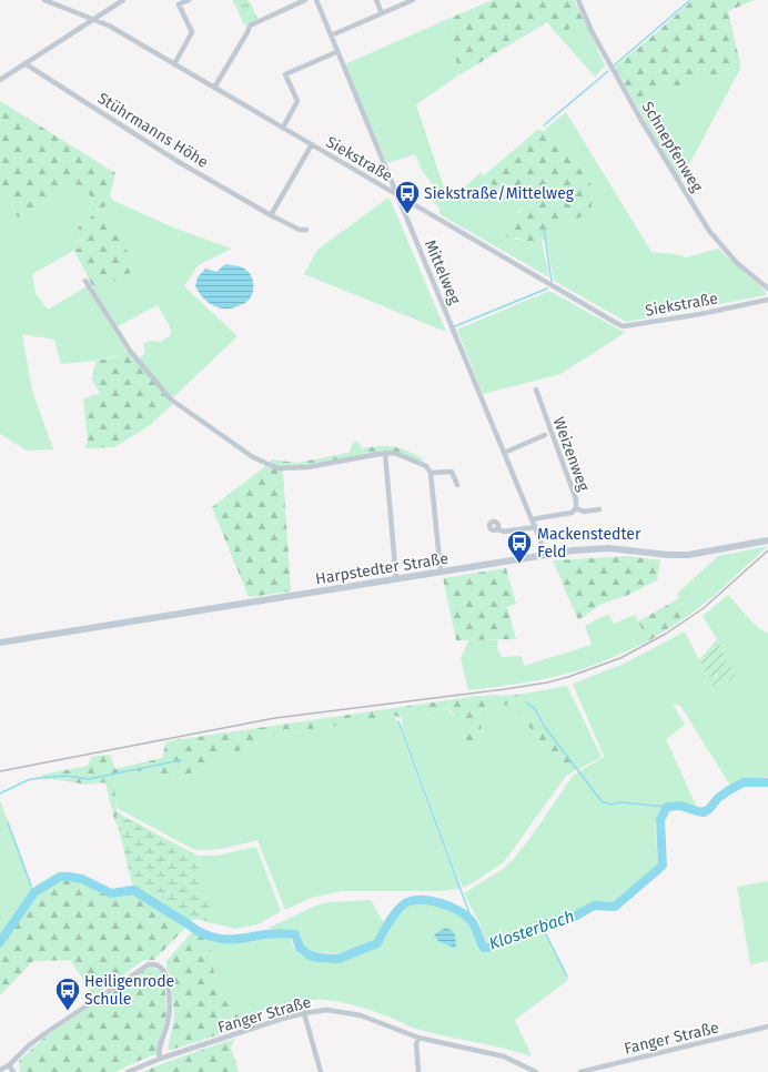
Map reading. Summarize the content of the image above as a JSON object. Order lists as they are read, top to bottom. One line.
{"streets":{"street":["Stührmanns Höhe","Schnepfenweg","Siekstraße","Mittelweg","Weizenweg","Harpstedter Straße","Fanger Straße"]},"crossings":[["Siekstraße","Mittelweg"],["Mittelweg","Weizenweg"],["Mittelweg","Harpstedter Straße"]],"water":["Klosterbach"],"places":{"bus stop":["Siekstraße/Mittelweg","Mackenstedter Feld","Heiligenrode Schule"]}}
